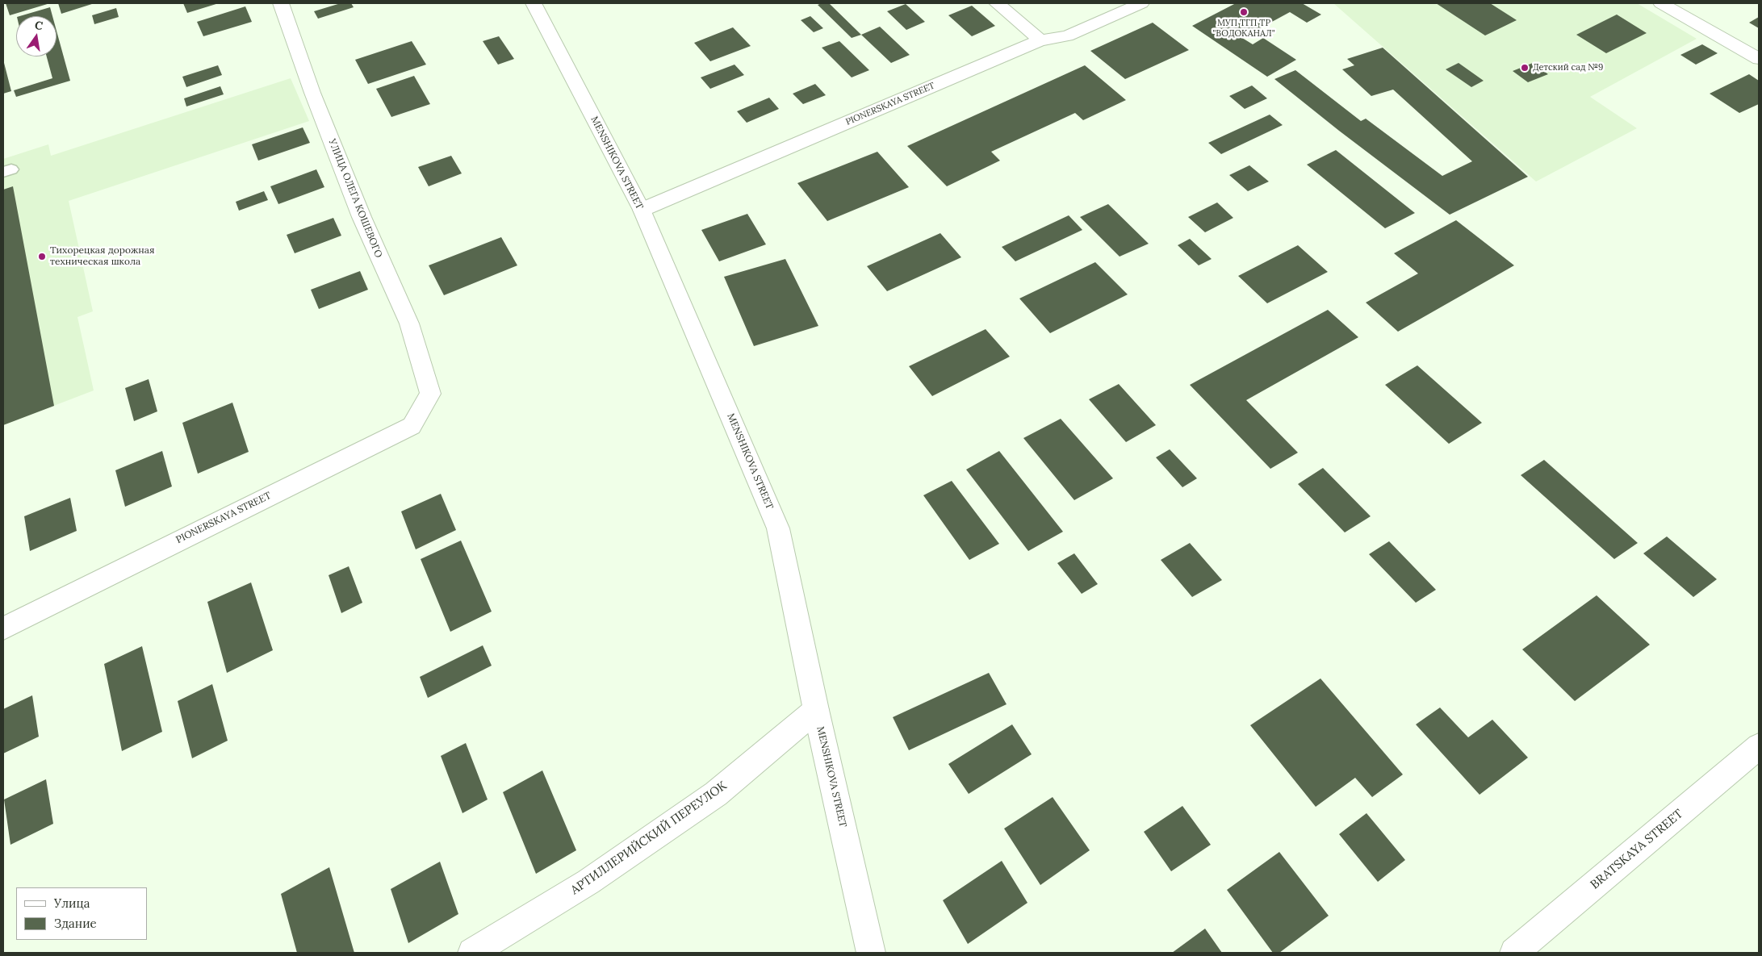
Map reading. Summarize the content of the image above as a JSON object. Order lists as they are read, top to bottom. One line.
{"streets":{"street":["PIONERSKAYA STREET","MENSHIKOVA STREET","УЛИЦА ОЛЕГА КОШЕВОГО","АРТИЛЛЕРИЙСКИЙ ПЕРЕУЛОК","BRATSKAYA STREET"]},"crossings":[["PIONERSKAYA STREET","MENSHIKOVA STREET"],["PIONERSKAYA STREET","УЛИЦА ОЛЕГА КОШЕВОГО"],["MENSHIKOVA STREET","АРТИЛЛЕРИЙСКИЙ ПЕРЕУЛОК"]],"places":["МУП ТГП ТР \"ВОДОКАНАЛ\"","Детский сад №9","Тихорецкая дорожная техническая школа"],"legend":["Улица","Здание"],"north":"top"}
